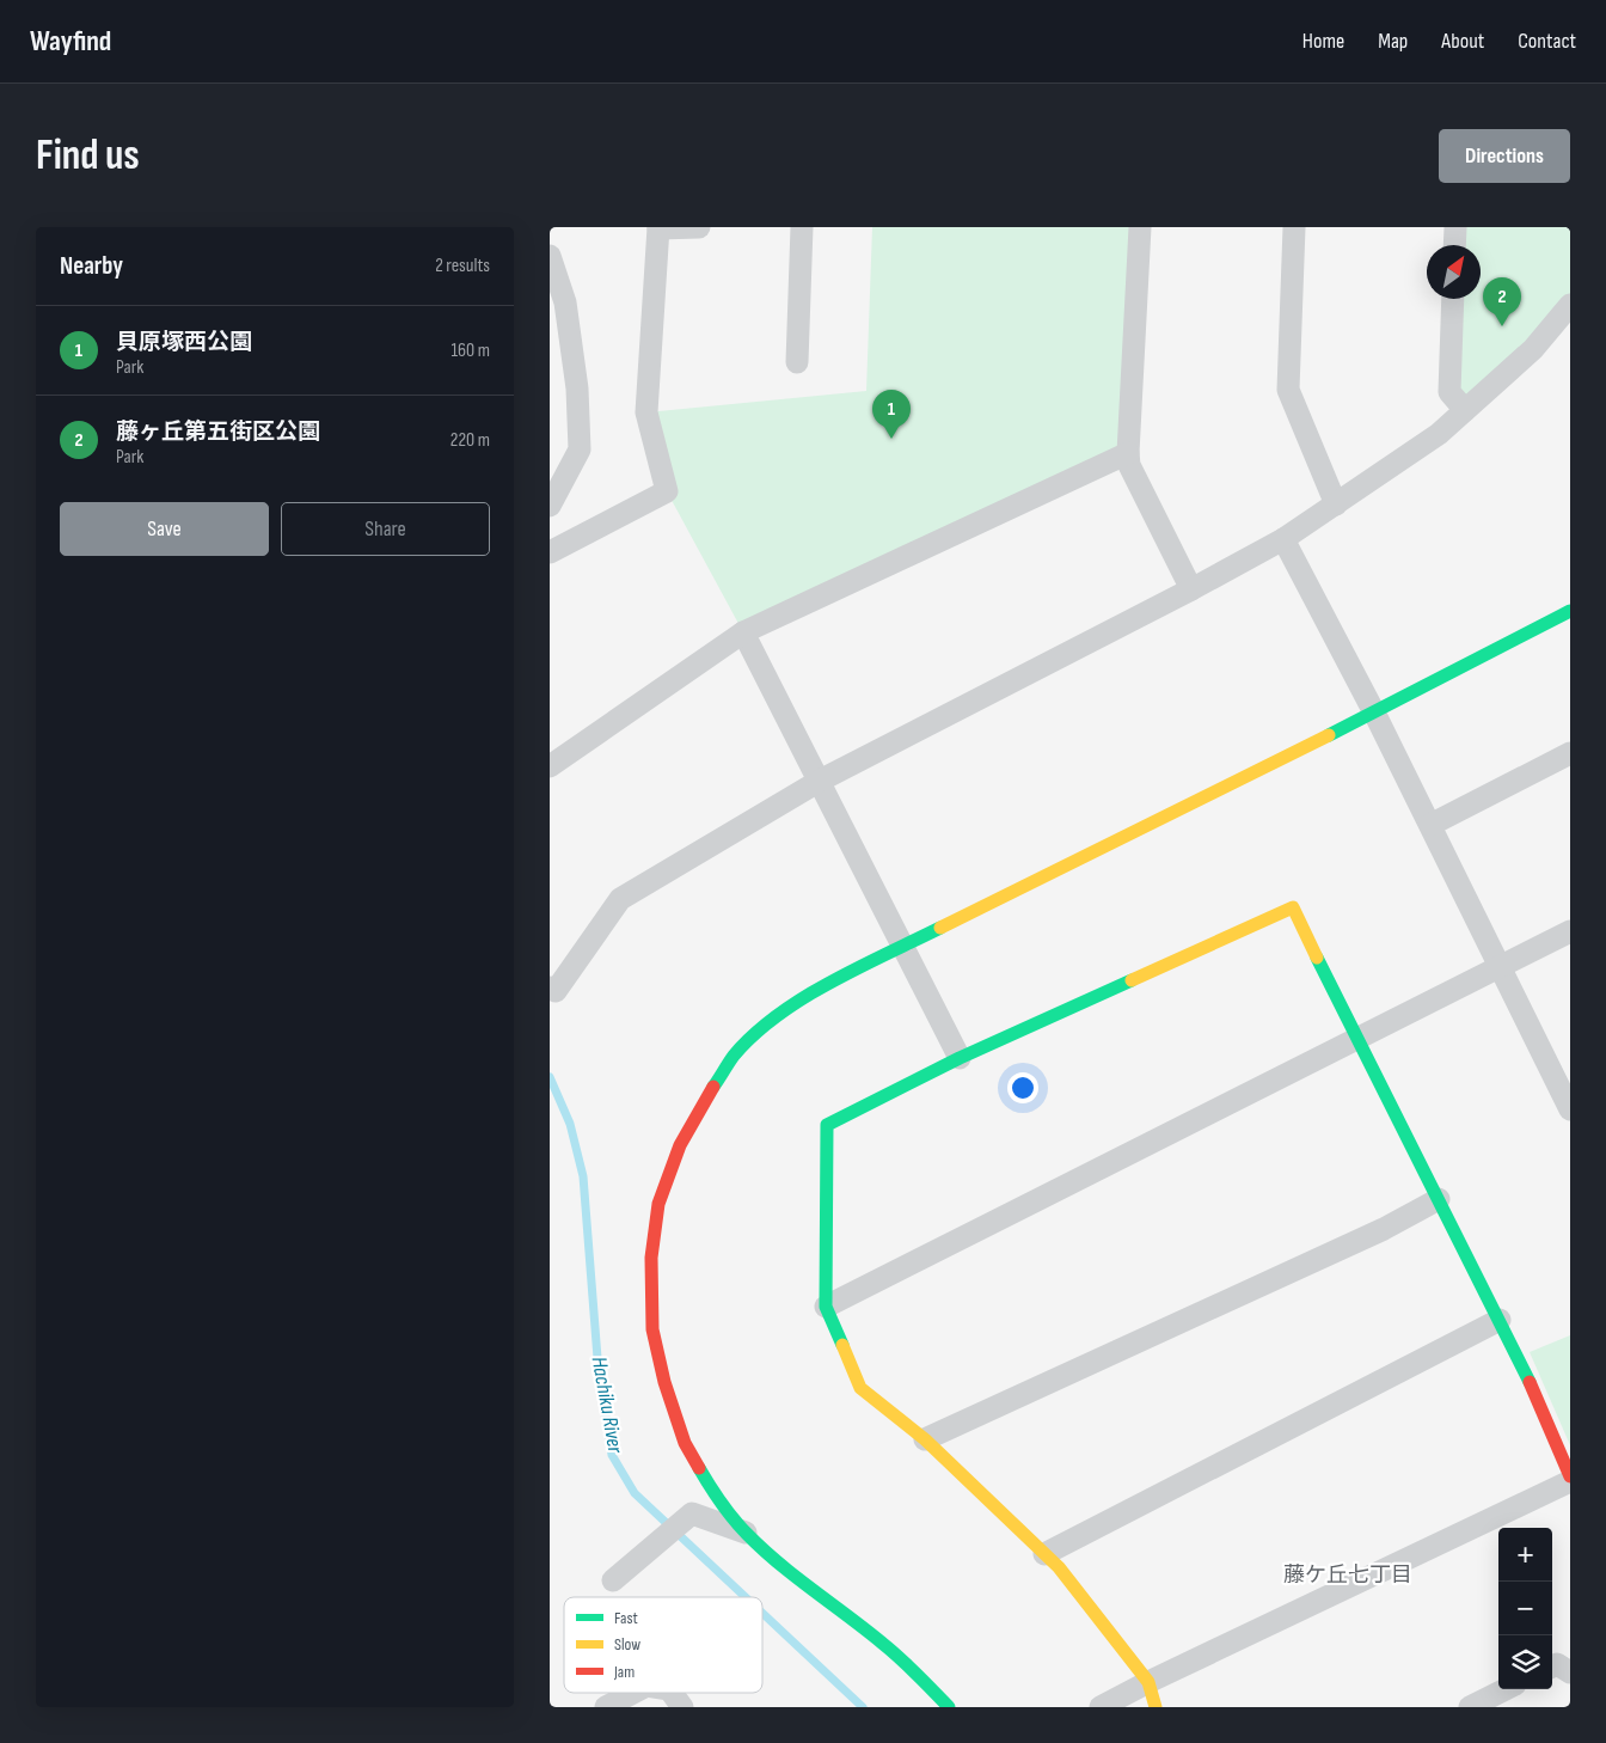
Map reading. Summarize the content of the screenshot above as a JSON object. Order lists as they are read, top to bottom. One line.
{"districts":["藤ケ丘七丁目"],"water":["Hachiku River"],"legend":["Fast","Slow","Jam"],"north":"top right","page":{"header":"Wayfind","nav":["Home","Map","About","Contact"],"buttons":["Directions",["Save","Share"]],"title":"Find us","heading":["Nearby","2 results"],"pins":["2","1"],"list":[{"mark":"1","name":"貝原塚西公園","note":"Park","value":"160 m"},{"mark":"2","name":"藤ヶ丘第五街区公園","note":"Park","value":"220 m"}],"map_buttons":["+","−"]}}
